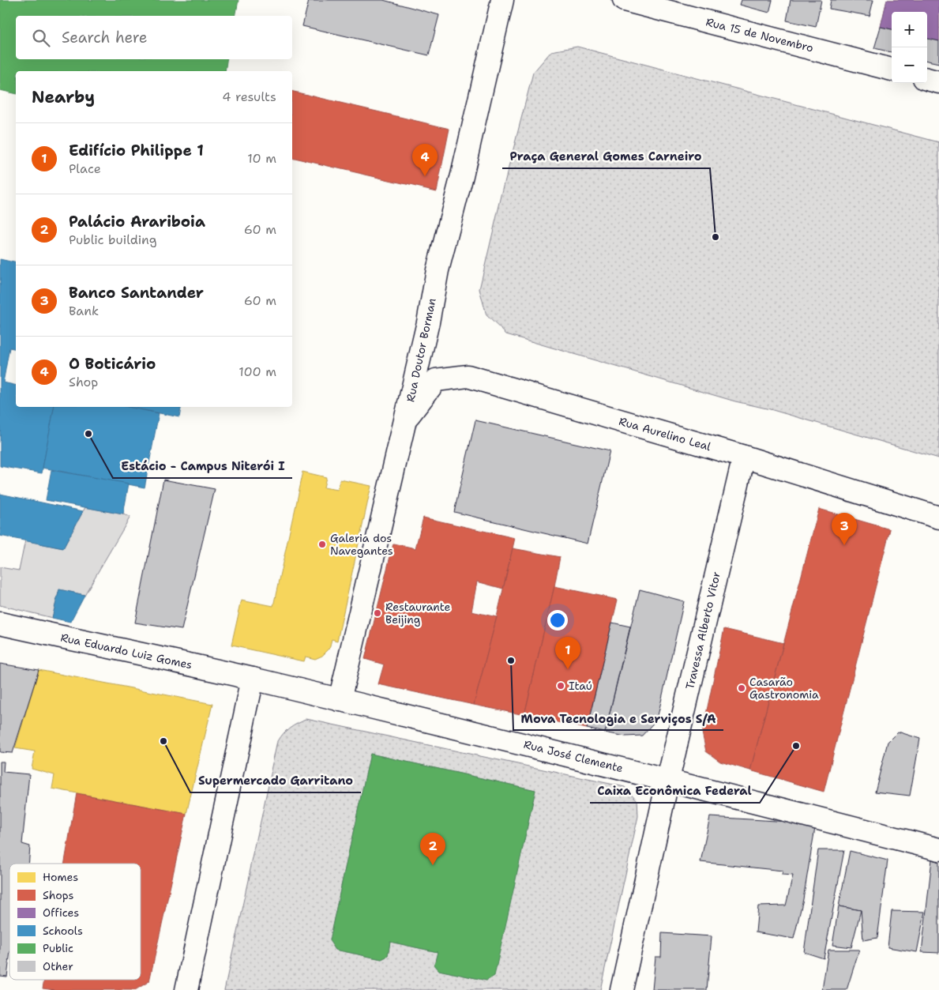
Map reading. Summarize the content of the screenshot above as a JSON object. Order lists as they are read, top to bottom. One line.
{"streets":{"street":["Rua 15 de Novembro","Rua Doutor Borman","Rua Aurelino Leal","Travessa Alberto Vitor","Rua Eduardo Luiz Gomes","Rua José Clemente"]},"crossings":[["Rua Doutor Borman","Rua Aurelino Leal"],["Rua Doutor Borman","Rua José Clemente"],["Rua Aurelino Leal","Travessa Alberto Vitor"],["Travessa Alberto Vitor","Rua José Clemente"],["Rua Eduardo Luiz Gomes","Rua José Clemente"]],"places":["Praça General Gomes Carneiro","Estácio - Campus Niterói I","Galeria dos Navegantes","Restaurante Beijing","Mova Tecnologia e Serviços S/A","Itaú","Casarão Gastronomia","Supermercado Garritano","Caixa Econômica Federal"],"legend":["Homes","Shops","Offices","Schools","Public","Other"],"page":{"map_buttons":["+","−"],"search":"Search here","heading":["Nearby","4 results"],"list":[{"mark":"1","name":"Edifício Philippe 1","note":"Place","value":"10 m"},{"mark":"2","name":"Palácio Arariboia","note":"Public building","value":"60 m"},{"mark":"3","name":"Banco Santander","note":"Bank","value":"60 m"},{"mark":"4","name":"O Boticário","note":"Shop","value":"100 m"}],"pins":["4","3","1","2"]}}
